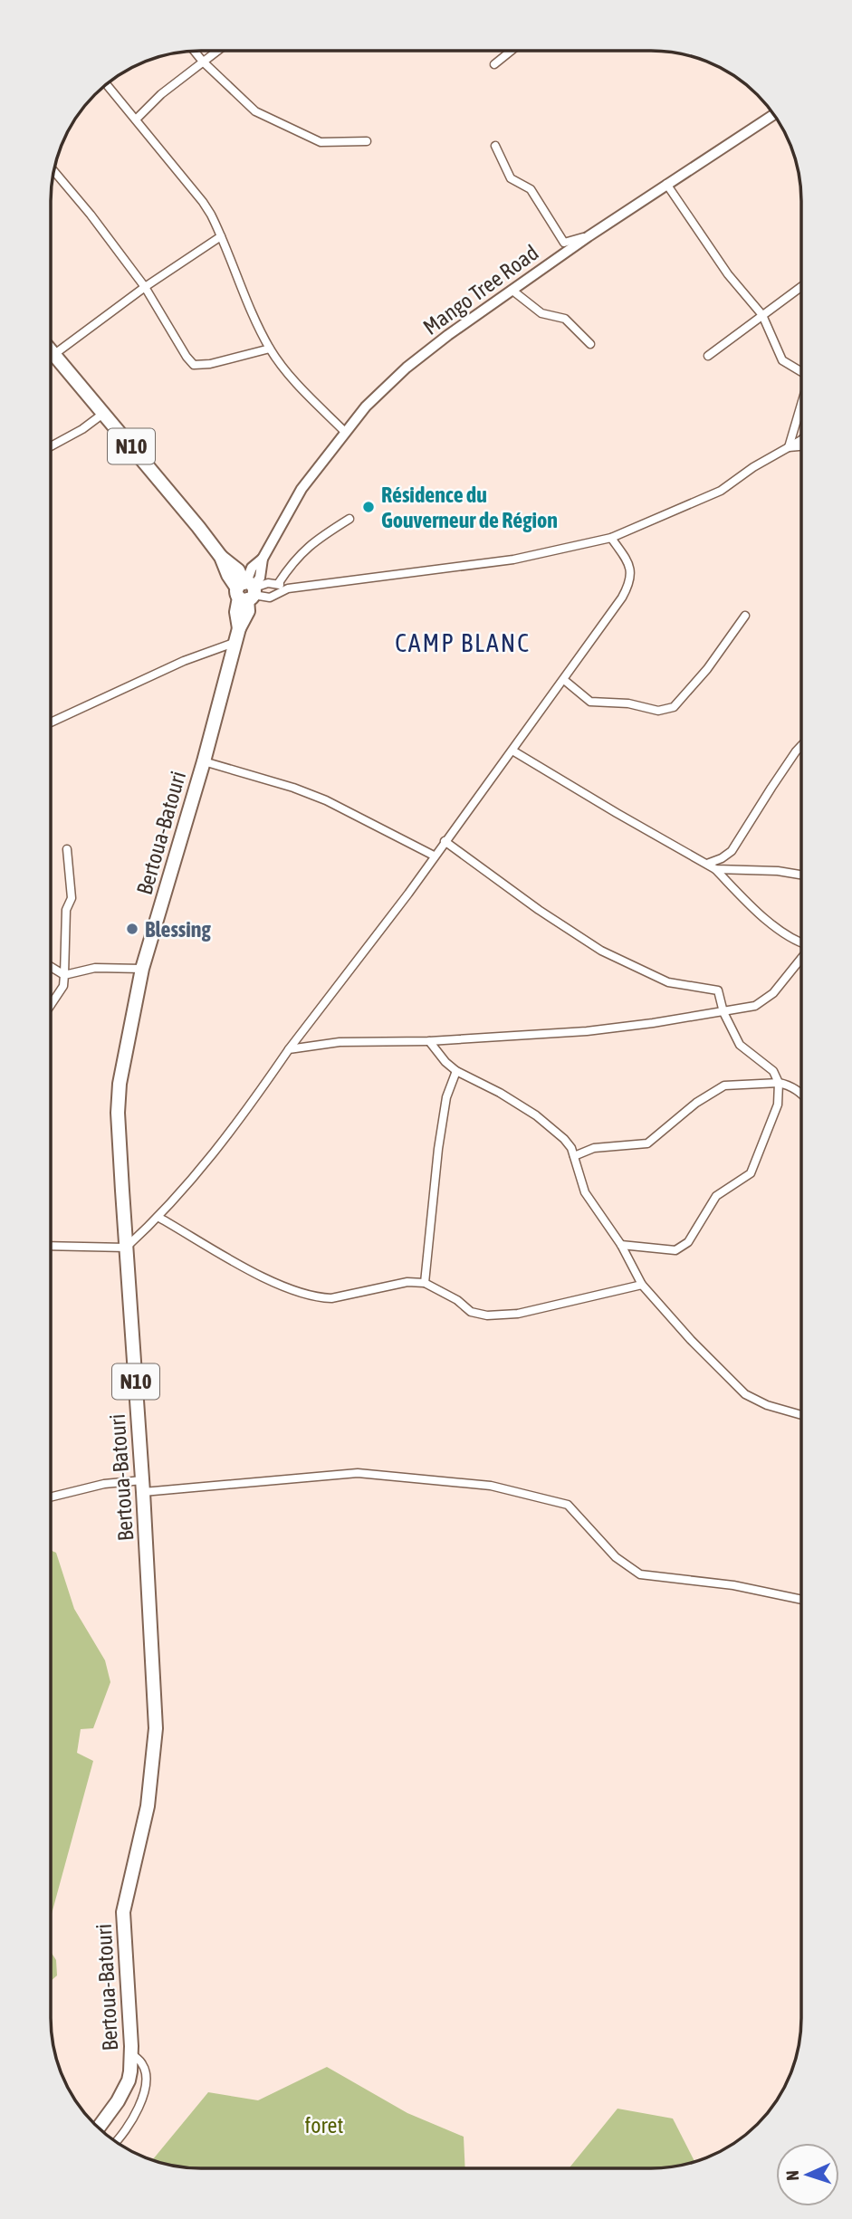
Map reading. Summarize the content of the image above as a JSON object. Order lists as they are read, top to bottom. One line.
{"streets":{"highway":["N10","Bertoua-Batouri"],"main road":["Mango Tree Road"]},"crossings":[["Mango Tree Road","N10"],["Mango Tree Road","Bertoua-Batouri"],["N10","Bertoua-Batouri"]],"districts":["CAMP BLANC"],"parks":["foret"],"places":["Résidence du Gouverneur de Région","Blessing"],"north":"left"}
